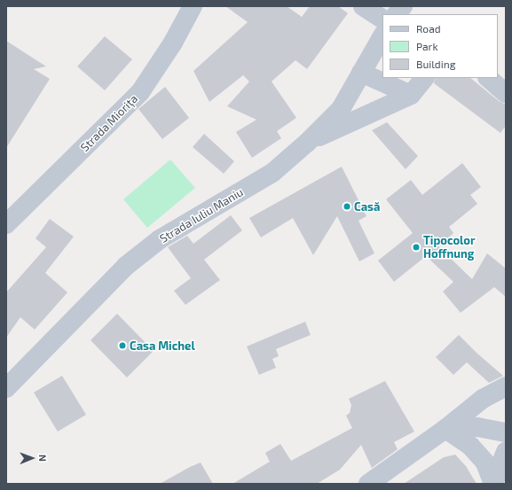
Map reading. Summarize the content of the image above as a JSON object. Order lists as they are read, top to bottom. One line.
{"streets":{"street":["Strada Miorița","Strada Iuliu Maniu"]},"places":["Casă","Tipocolor Hoffnung","Casa Michel"],"legend":["Road","Park","Building"],"north":"right"}
